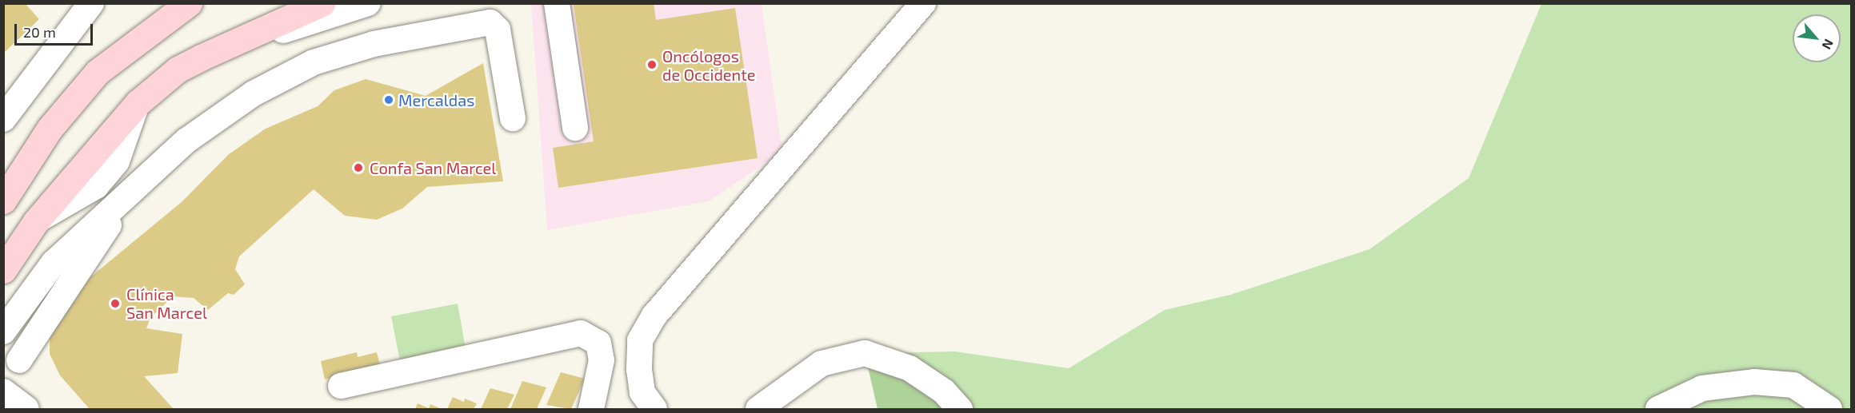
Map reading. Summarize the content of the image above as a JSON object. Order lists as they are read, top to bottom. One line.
{"places":["Oncólogos de Occidente","Mercaldas","Confa San Marcel","Clínica San Marcel"],"scale_bar":"20 m","north":"bottom right"}
